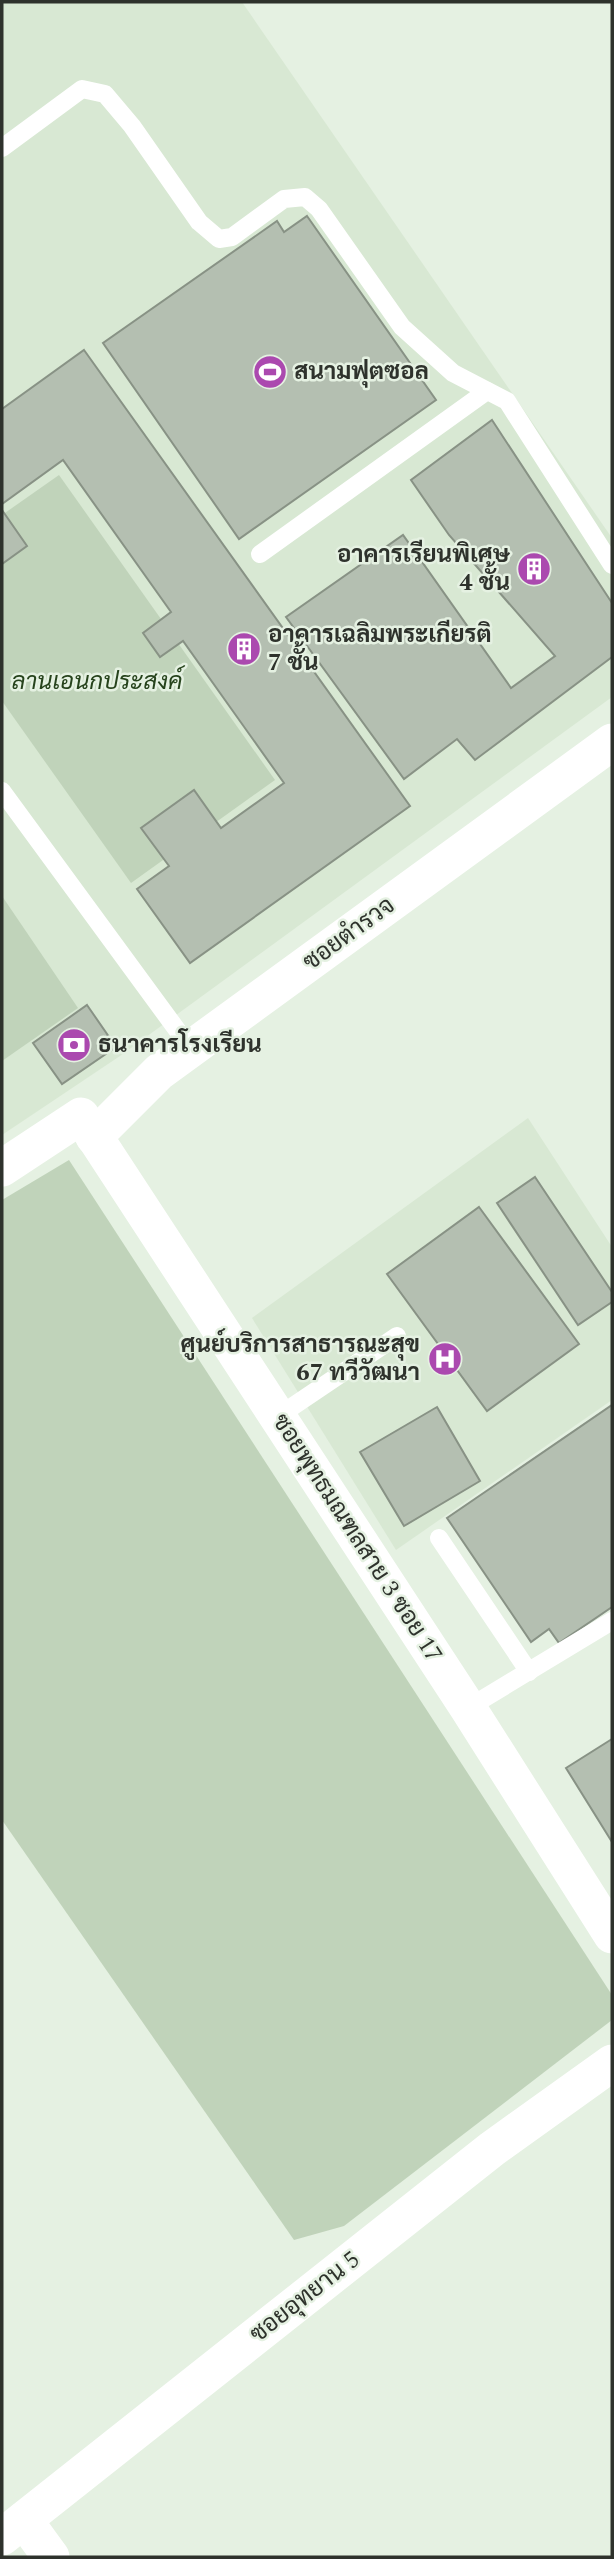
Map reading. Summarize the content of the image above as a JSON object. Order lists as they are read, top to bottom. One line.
{"streets":{"street":["ซอยตำรวจ","ซอยพุทธมณฑลสาย 3 ซอย 17","ซอยอุทยาน 5"]},"crossings":[["ซอยตำรวจ","ซอยพุทธมณฑลสาย 3 ซอย 17"]],"parks":["ลานเอนกประสงค์"],"places":{"sports":["สนามฟุตซอล"],"building":["อาคารเรียนพิเศษ 4 ชั้น","อาคารเฉลิมพระเกียรติ 7 ชั้น"],"bank":["ธนาคารโรงเรียน"],"hospital":["ศูนย์บริการสาธารณะสุข 67 ทวีวัฒนา"]}}
